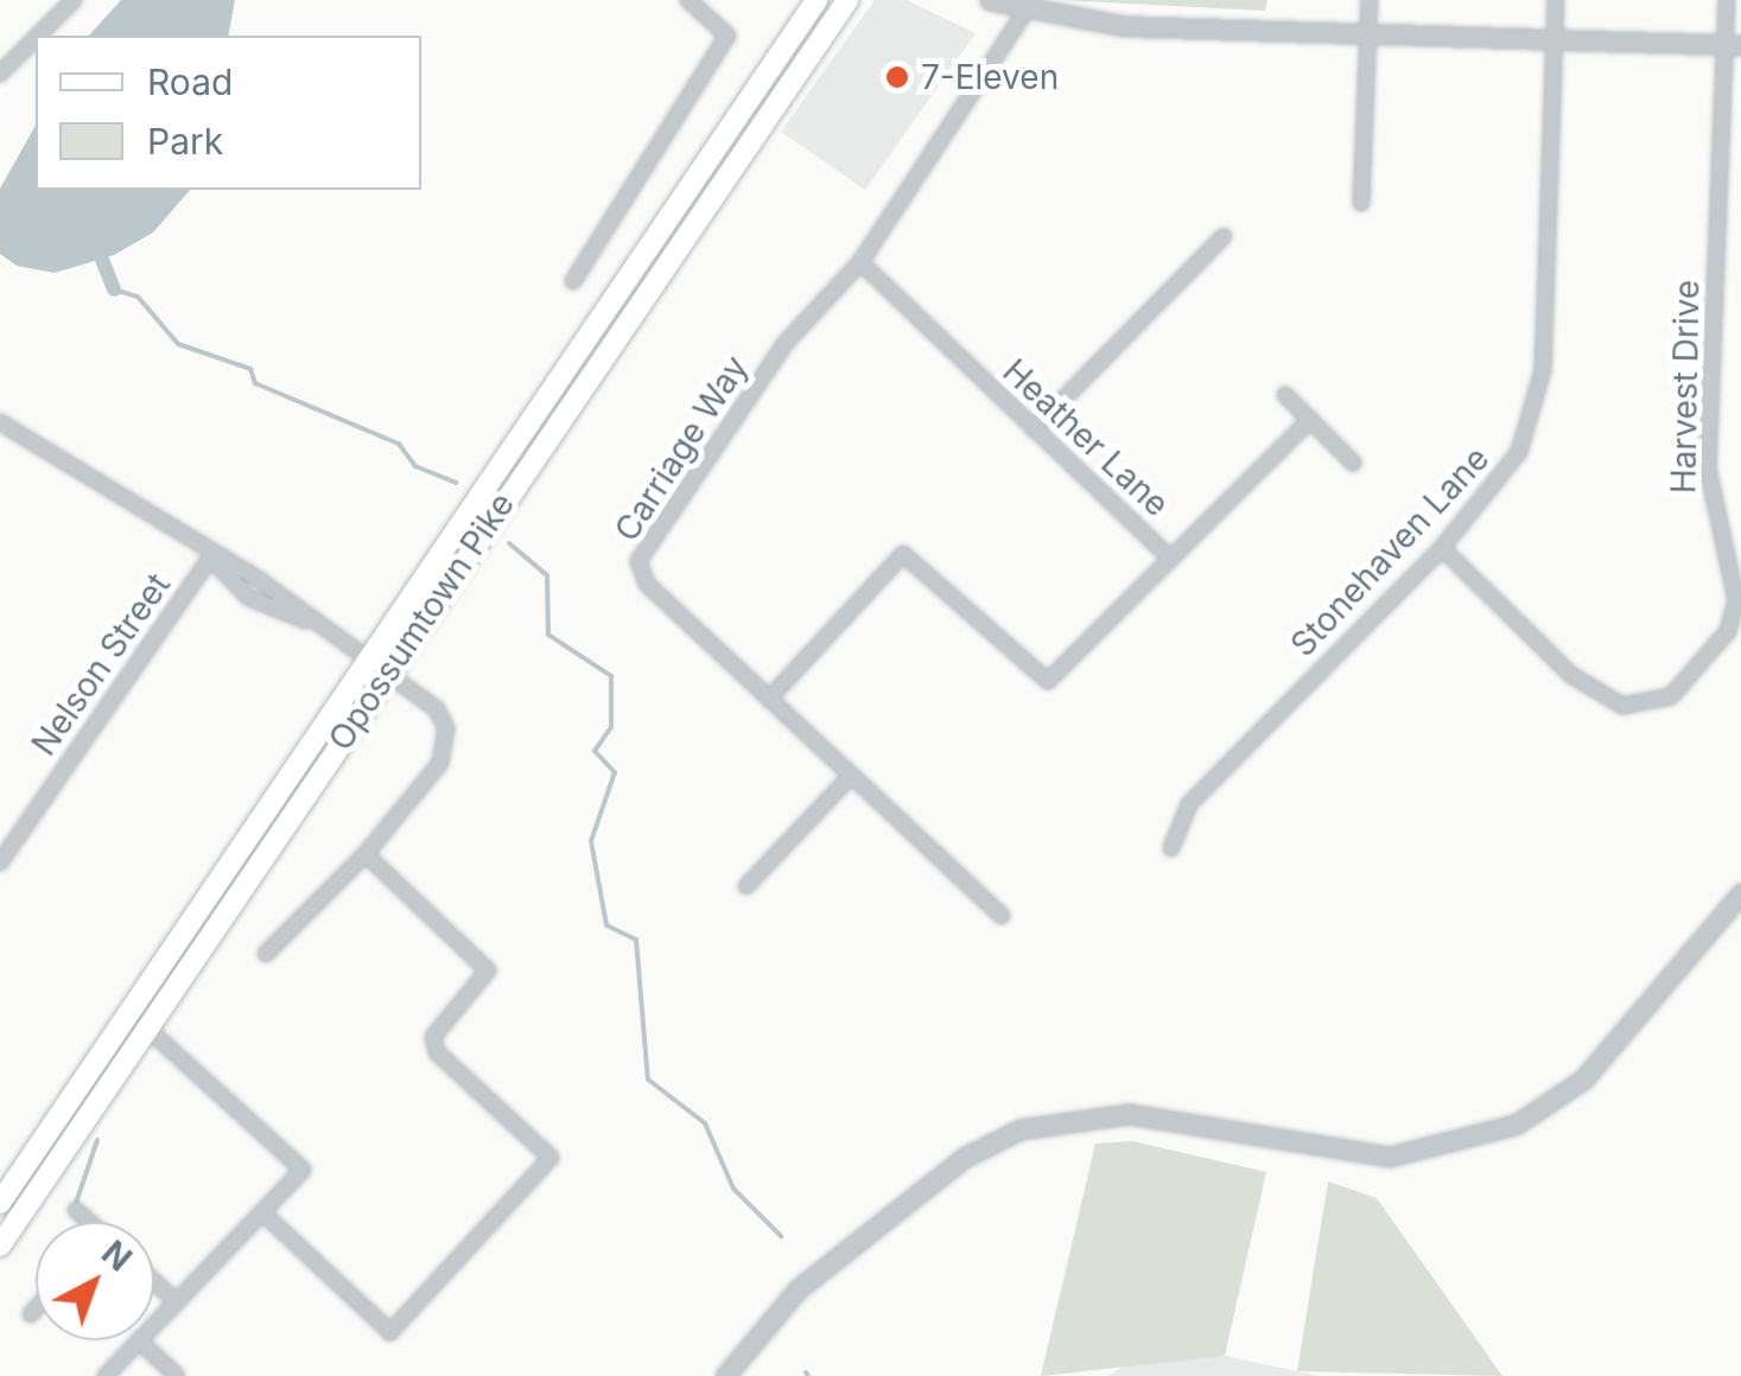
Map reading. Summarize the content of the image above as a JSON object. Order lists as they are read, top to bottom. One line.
{"streets":{"main road":["Opossumtown Pike"],"street":["Harvest Drive","Heather Lane","Carriage Way","Stonehaven Lane","Nelson Street"]},"crossings":[["Harvest Drive","Stonehaven Lane"],["Heather Lane","Carriage Way"]],"places":["7-Eleven"],"legend":["Road","Park"],"north":"top right"}
